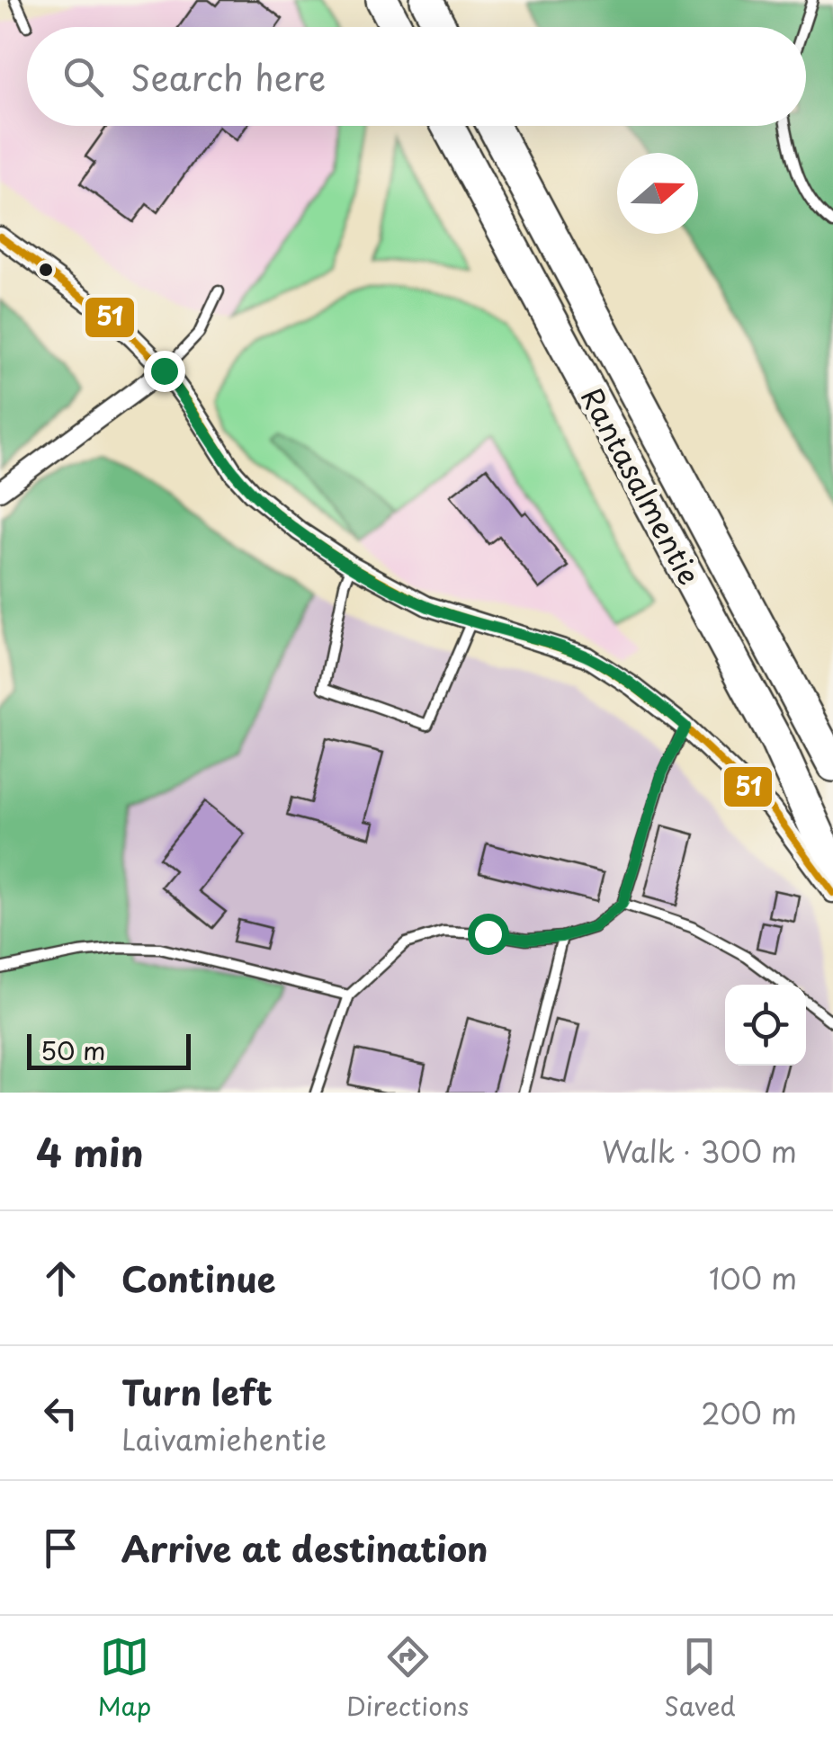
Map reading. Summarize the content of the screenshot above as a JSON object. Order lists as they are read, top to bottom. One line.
{"streets":{"highway":["Rantasalmentie"]},"lines":["transit line 51"],"scale_bar":"50 m","north":"right","page":{"search":"Search here","scale":"50 m","heading":["4 min","Walk · 300 m"],"list":[["Continue","100 m"],["Turn left","Laivamiehentie","200 m"],"Arrive at destination"],"nav":["Map","Directions","Saved"]}}
